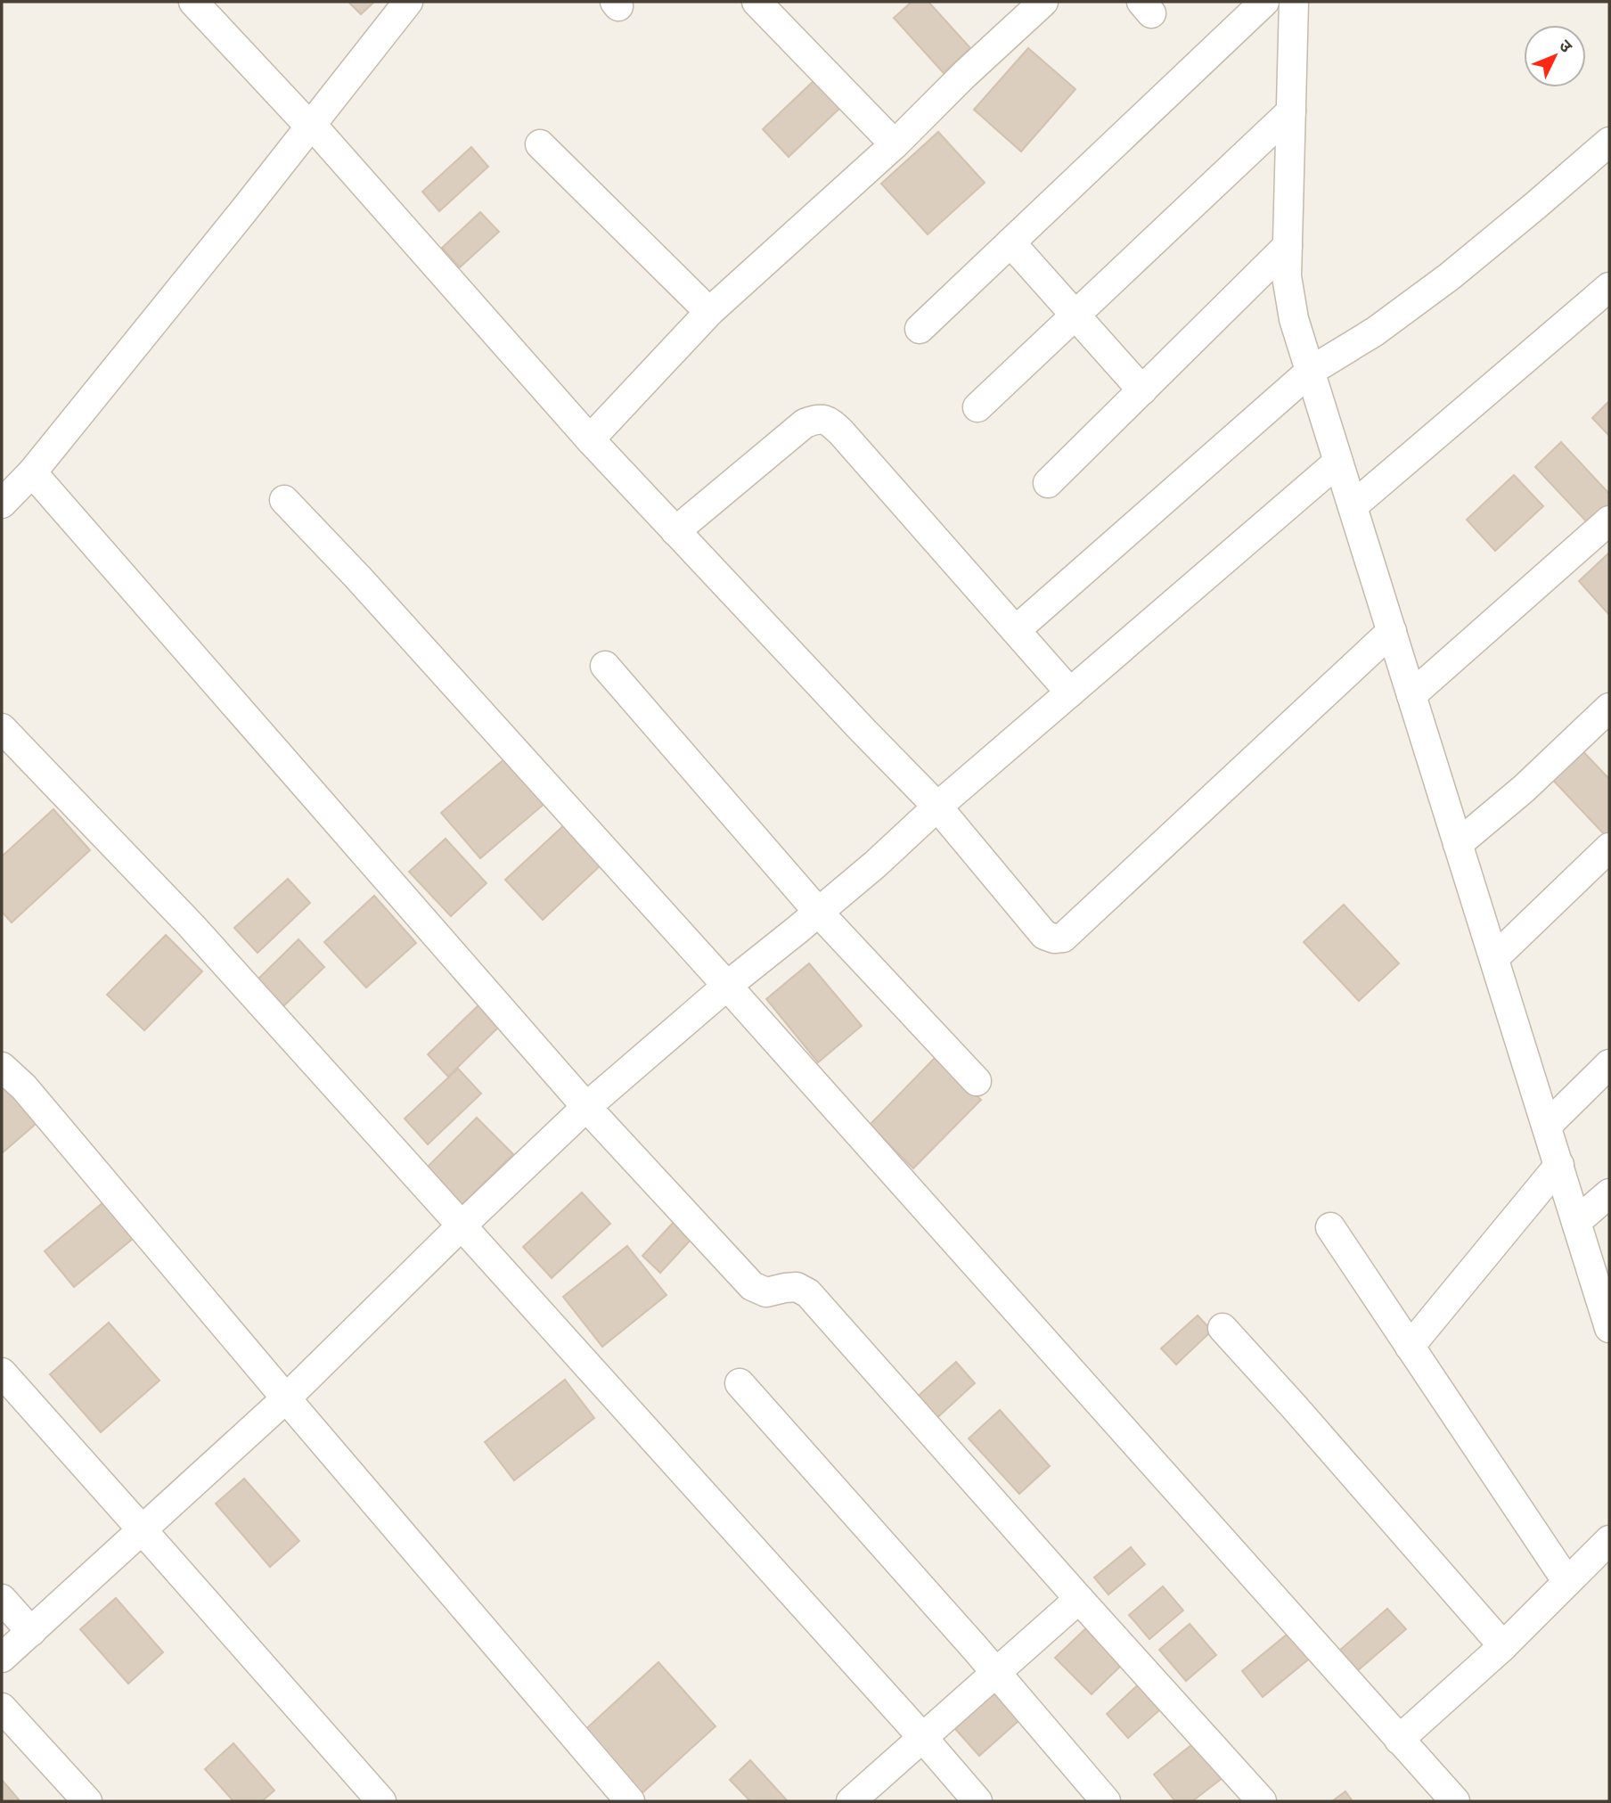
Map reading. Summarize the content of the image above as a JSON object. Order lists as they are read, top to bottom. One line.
{"north":"top right"}
